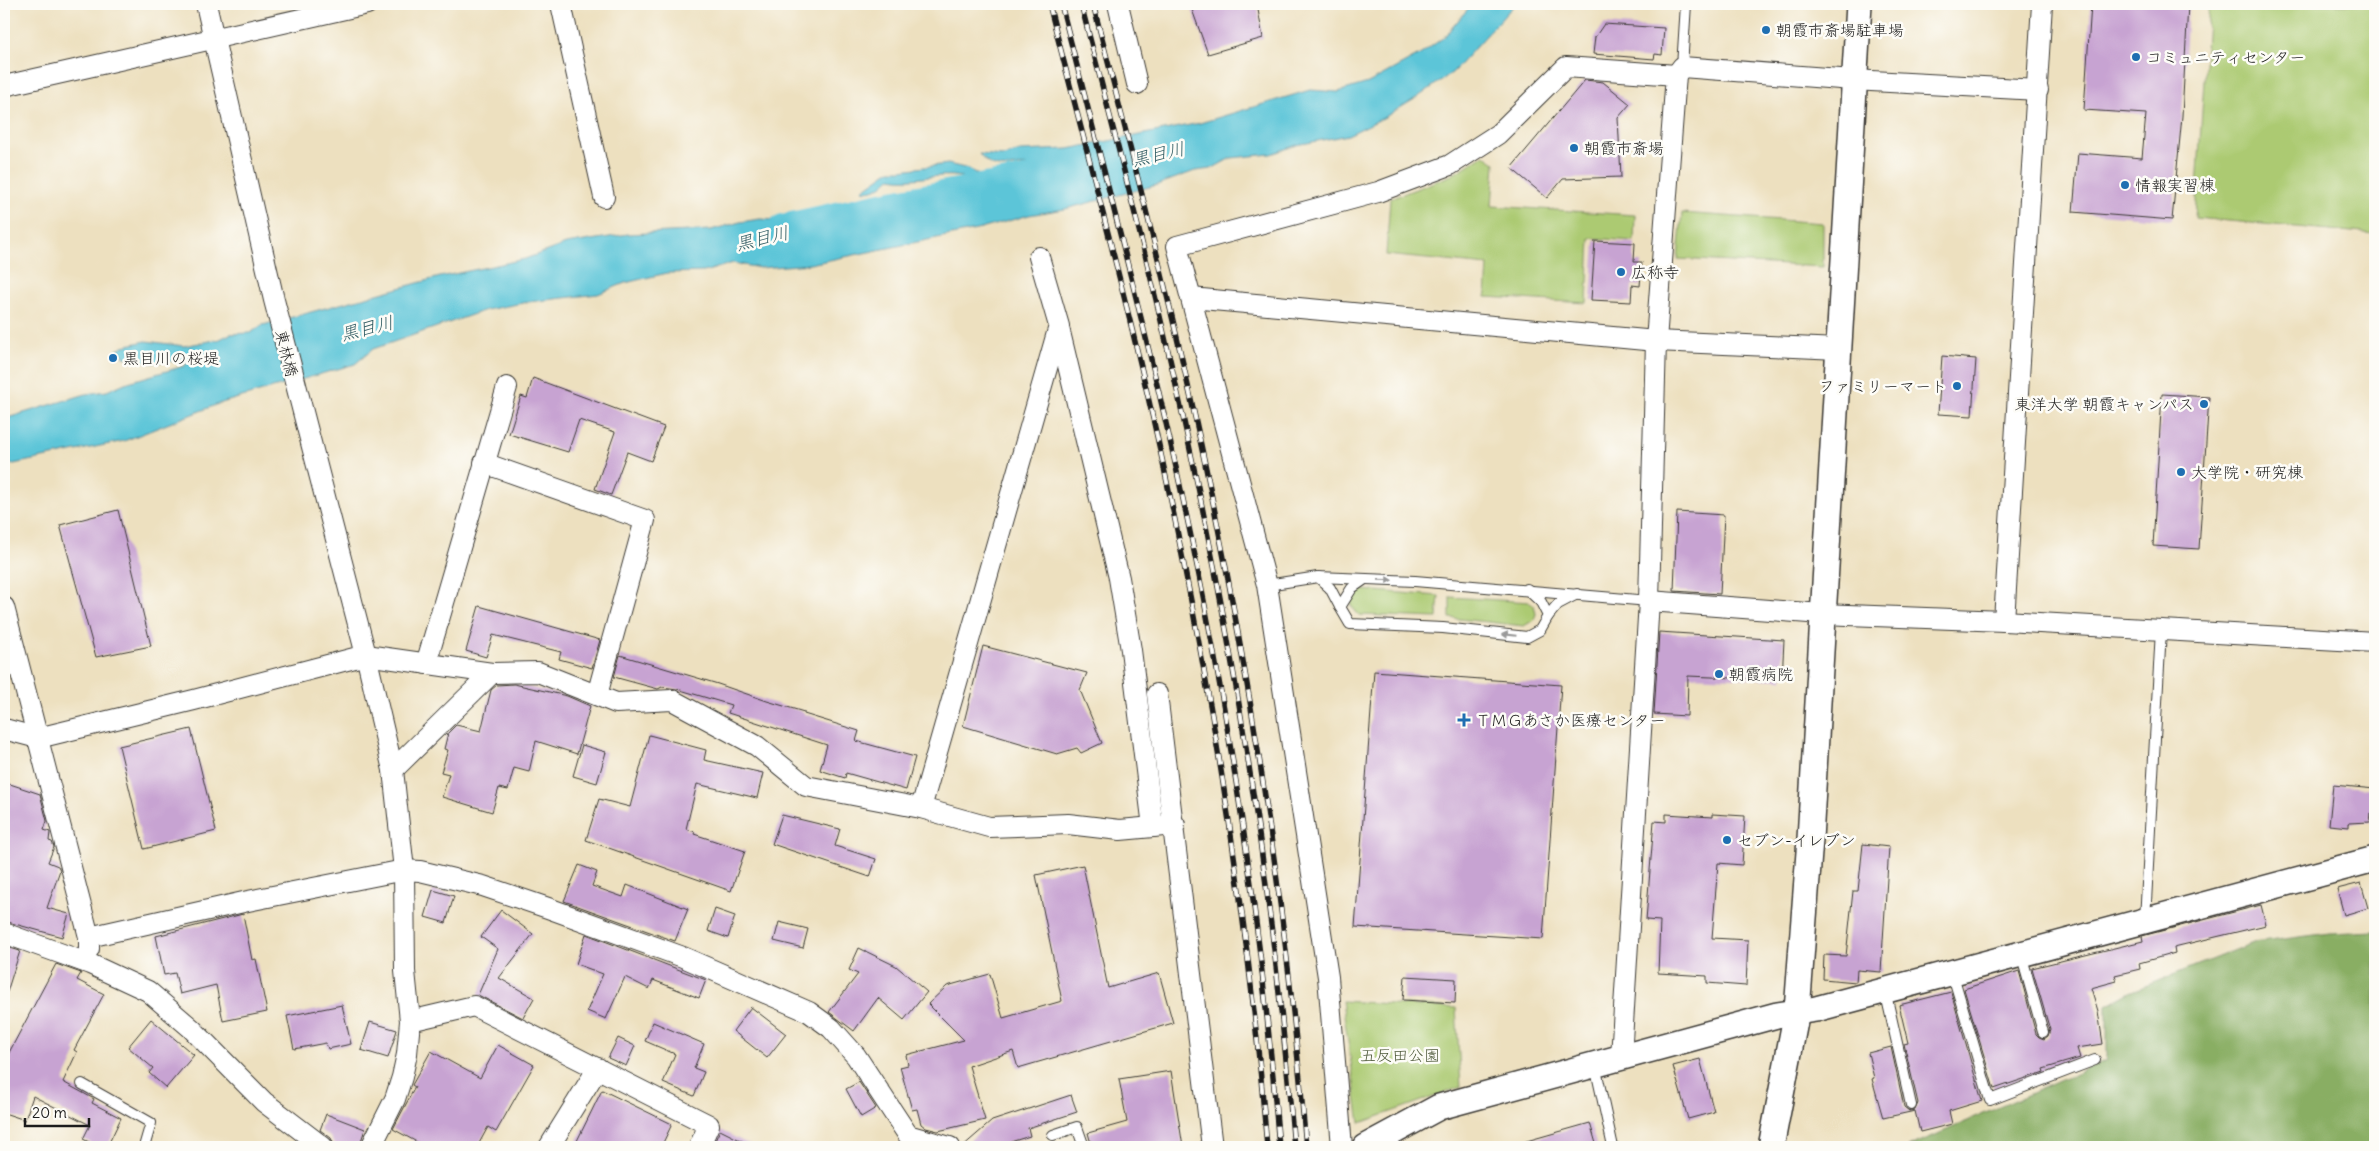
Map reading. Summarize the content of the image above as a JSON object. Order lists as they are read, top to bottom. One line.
{"streets":{"street":["東林橋"]},"water":["黒目川"],"parks":["五反田公園"],"places":{"other":["朝霞市斎場駐車場","コミュニティセンター","朝霞市斎場","情報実習棟","広称寺","黒目川の桜堤","ファミリーマート","東洋大学 朝霞キャンパス","大学院・研究棟","朝霞病院","セブン-イレブン"],"health":["ＴＭＧあさか医療センター"]},"scale_bar":"20 m"}
